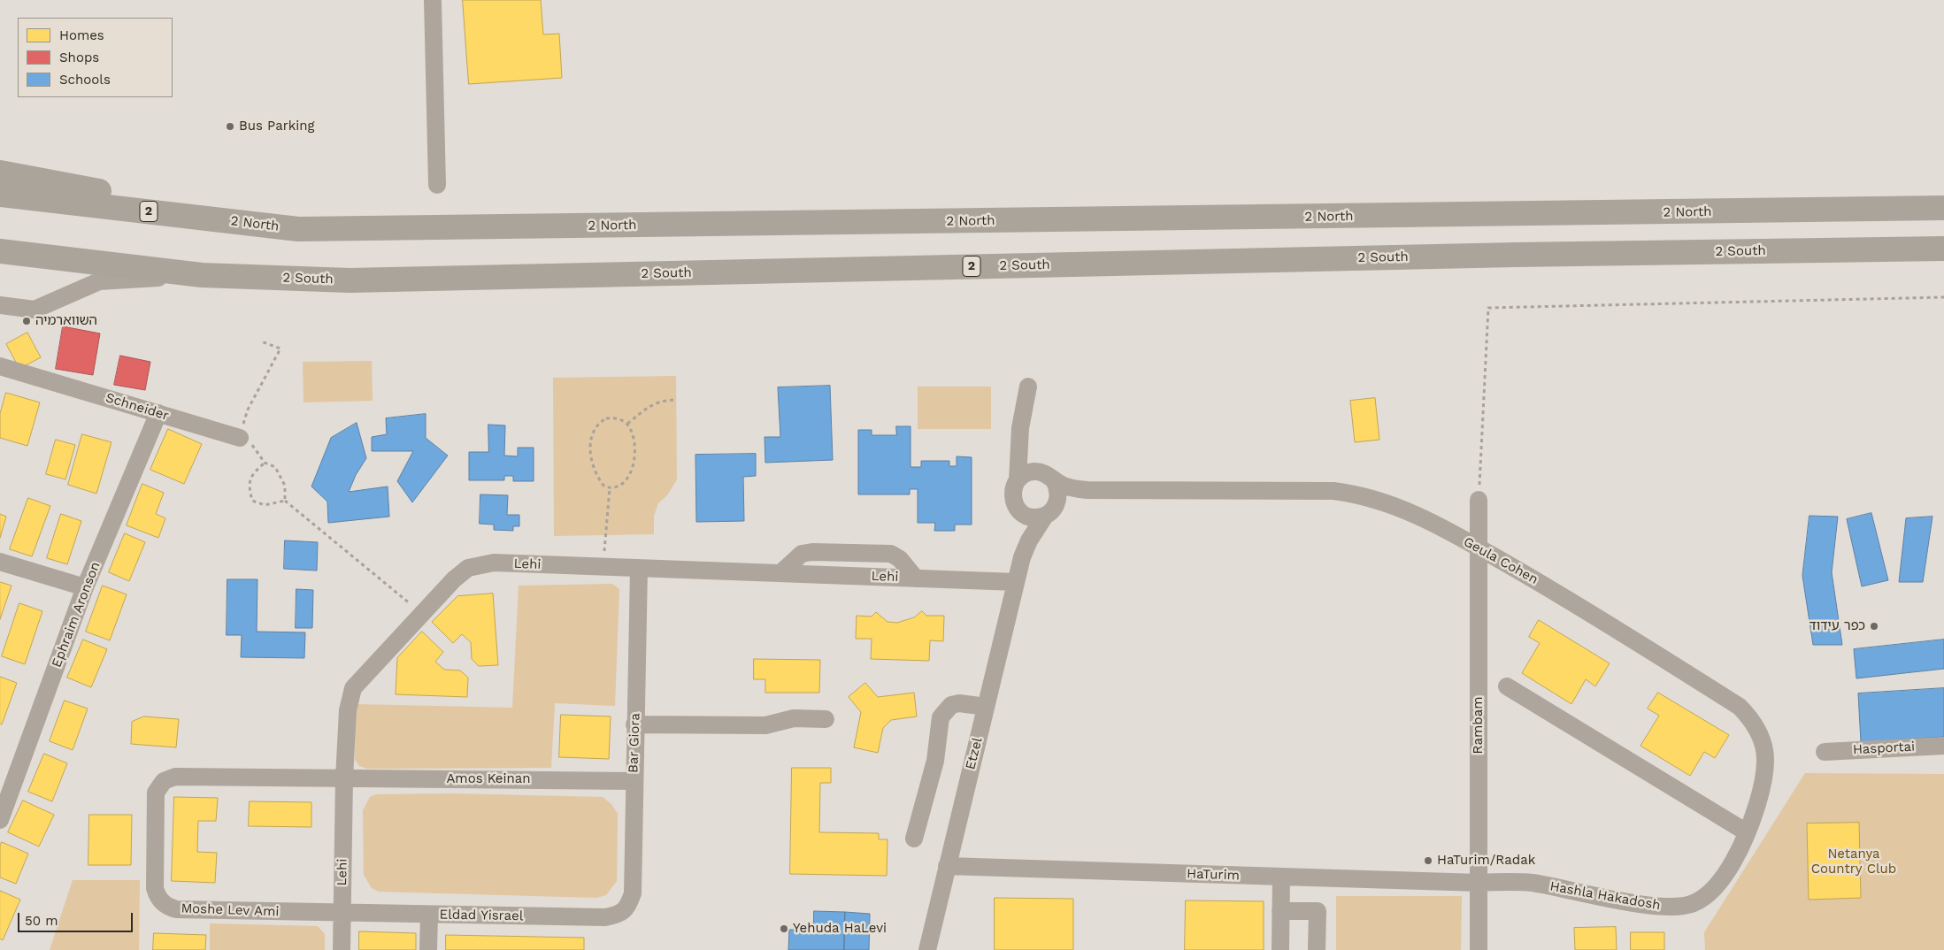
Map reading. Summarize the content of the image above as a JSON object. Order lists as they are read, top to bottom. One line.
{"streets":{"highway":["2","2 North","2 South"],"street":["Schneider","Geula Cohen","Lehi","Ephraim Aronson","Rambam","Bar Giora","Hasportai","Etzel","Amos Keinan","HaTurim","Hashla Hakadosh","Moshe Lev Ami","Eldad Yisrael"]},"crossings":[["Schneider","Ephraim Aronson"],["Geula Cohen","Rambam"],["Geula Cohen","Etzel"],["Geula Cohen","Hashla Hakadosh"],["Lehi","Bar Giora"],["Lehi","Etzel"],["Lehi","Amos Keinan"],["Lehi","Moshe Lev Ami"],["Lehi","Eldad Yisrael"],["Rambam","HaTurim"],["Rambam","Hashla Hakadosh"],["Bar Giora","Amos Keinan"],["Bar Giora","Eldad Yisrael"],["Etzel","HaTurim"],["Amos Keinan","Moshe Lev Ami"],["HaTurim","Hashla Hakadosh"],["Moshe Lev Ami","Eldad Yisrael"]],"parks":["Netanya Country Club"],"places":["Bus Parking","השווארמיה","כפר עידוד","HaTurim/Radak","Yehuda HaLevi"],"legend":["Homes","Shops","Schools"],"scale_bar":"50 m"}
